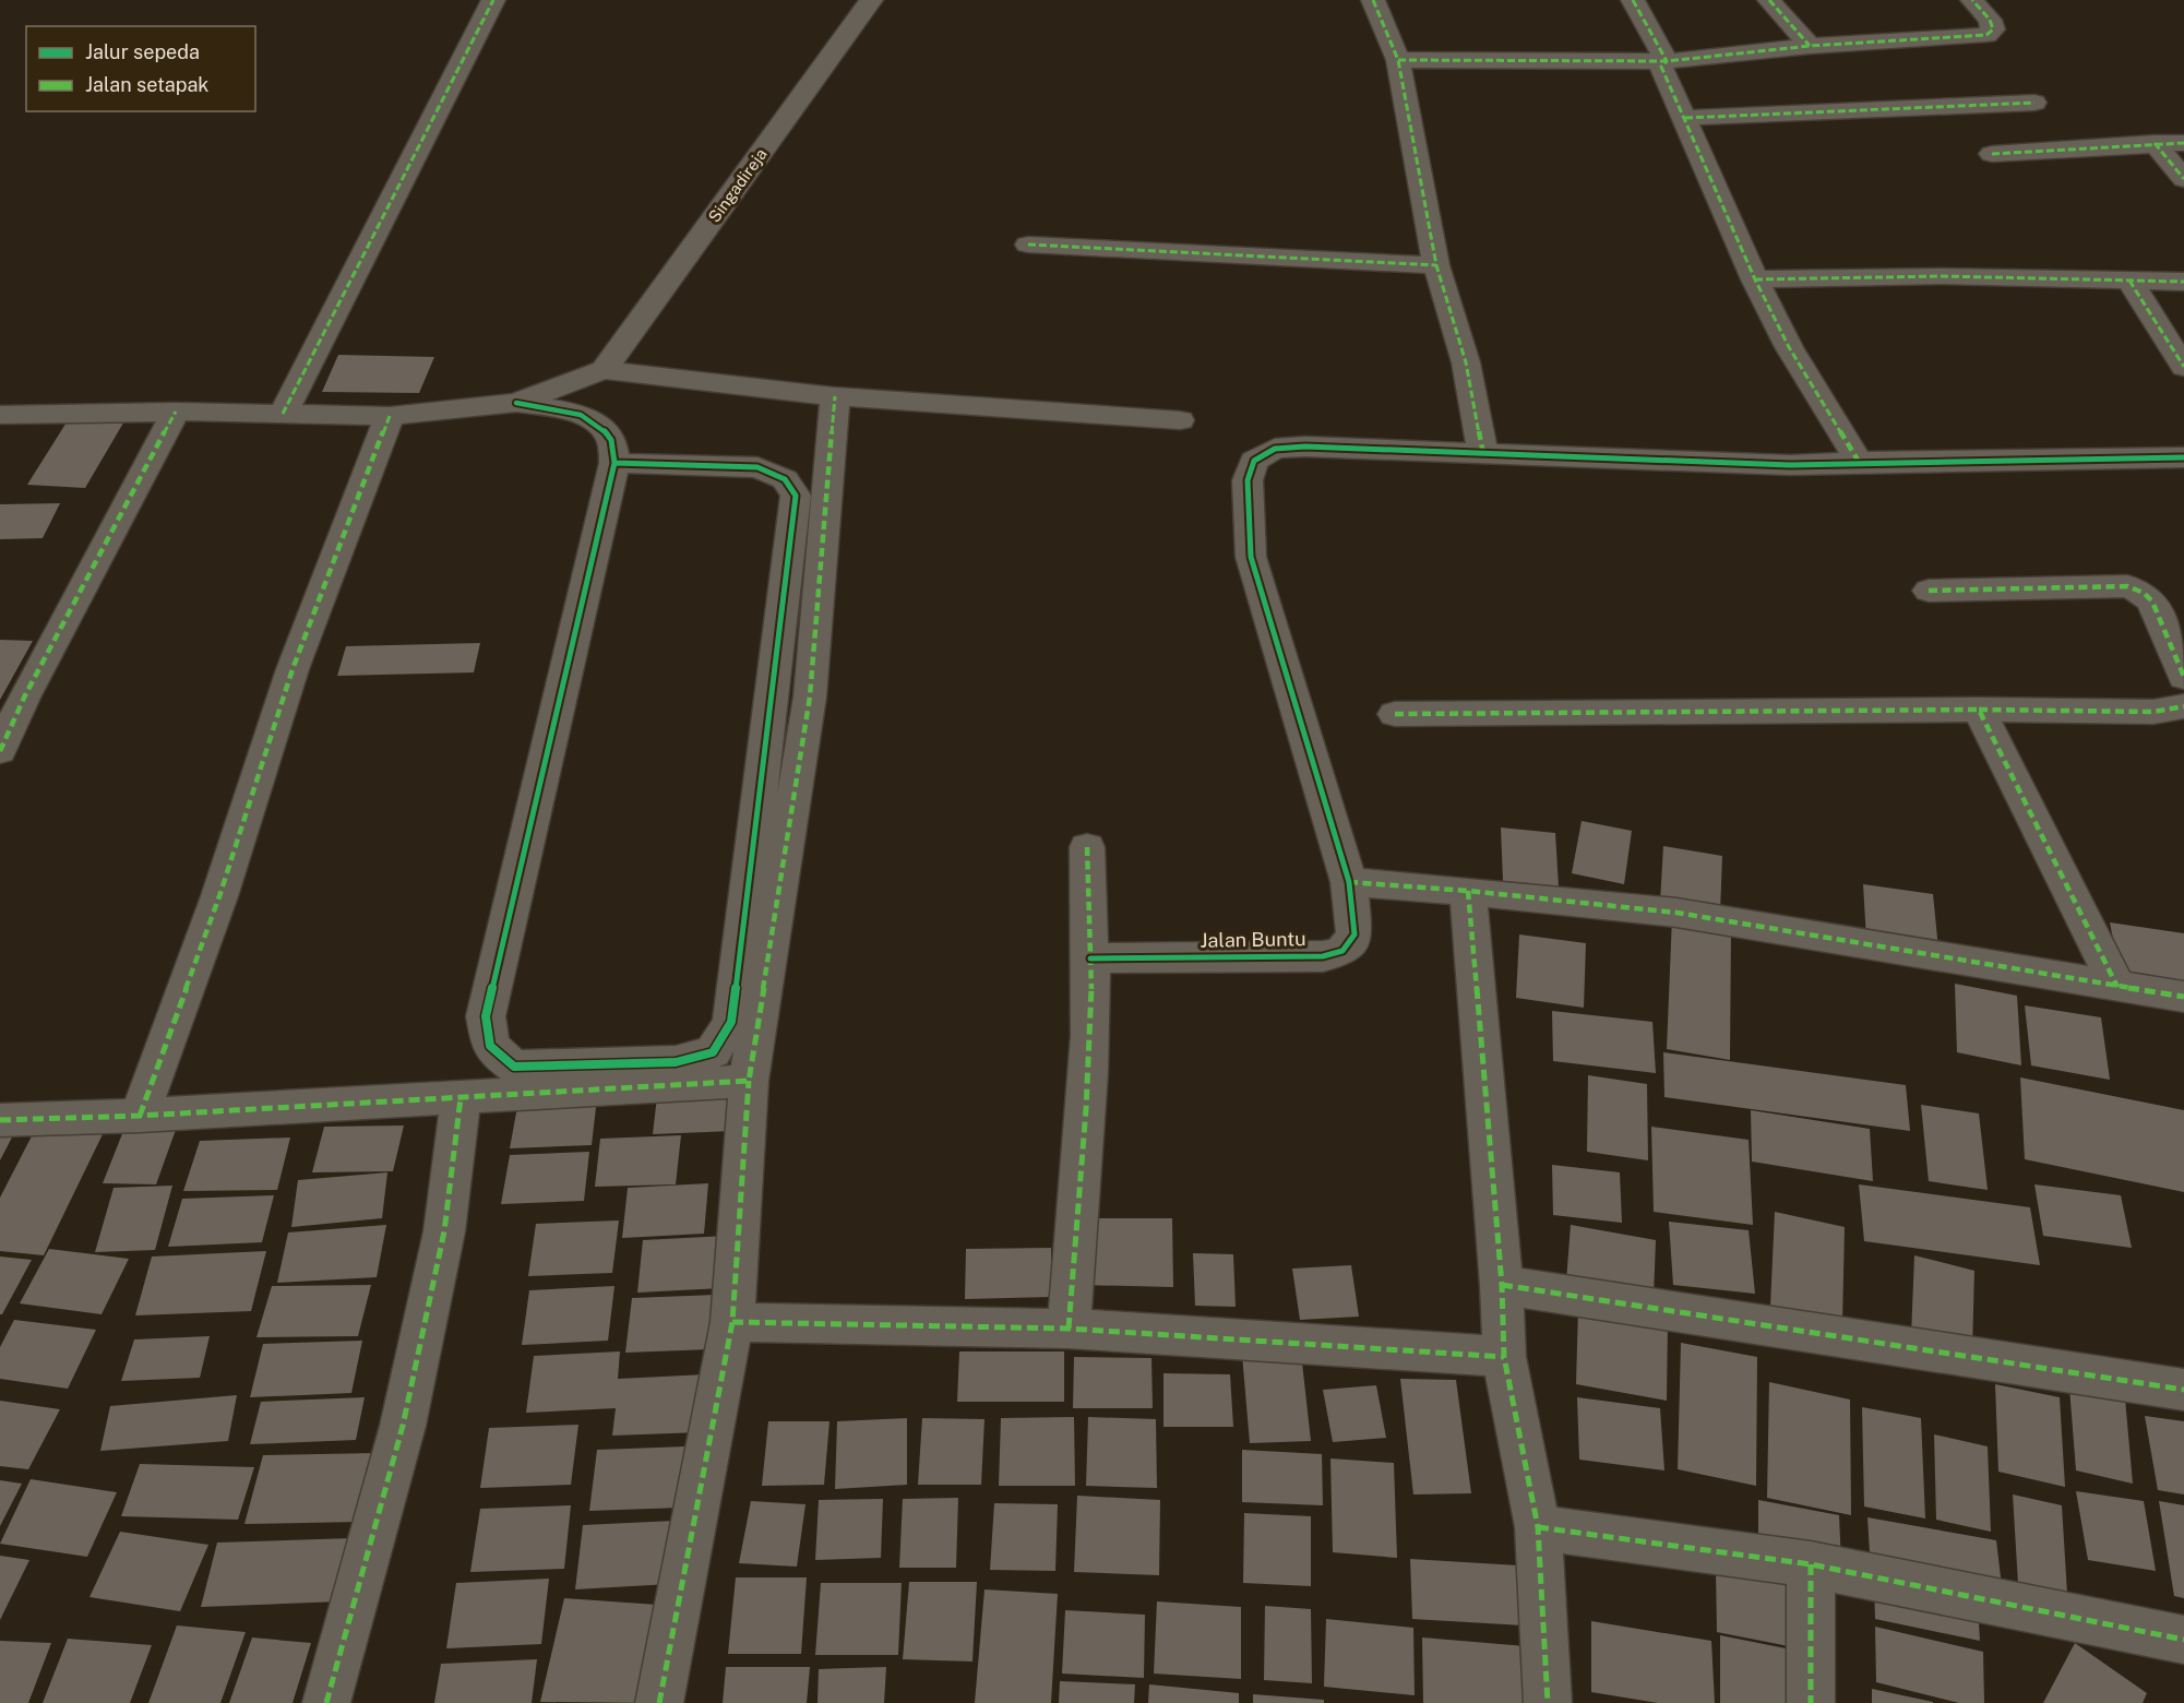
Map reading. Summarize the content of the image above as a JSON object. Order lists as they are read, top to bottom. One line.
{"streets":{"street":["Singadireja","Jalan Buntu"]},"legend":["Jalur sepeda","Jalan setapak"]}
